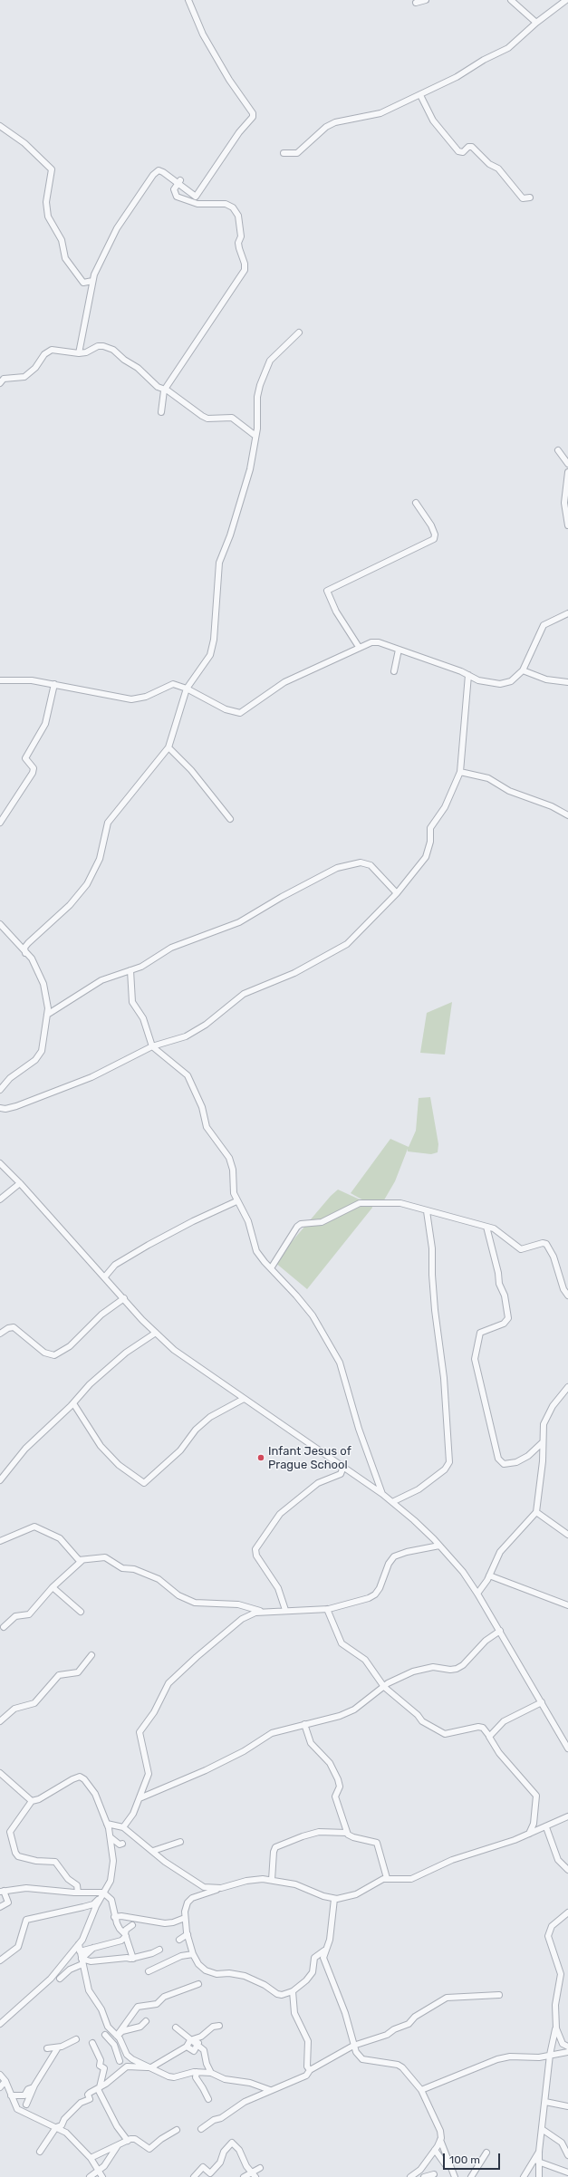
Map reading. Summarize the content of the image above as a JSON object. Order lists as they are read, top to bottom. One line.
{"places":["Infant Jesus of Prague School"],"scale_bar":"100 m"}
